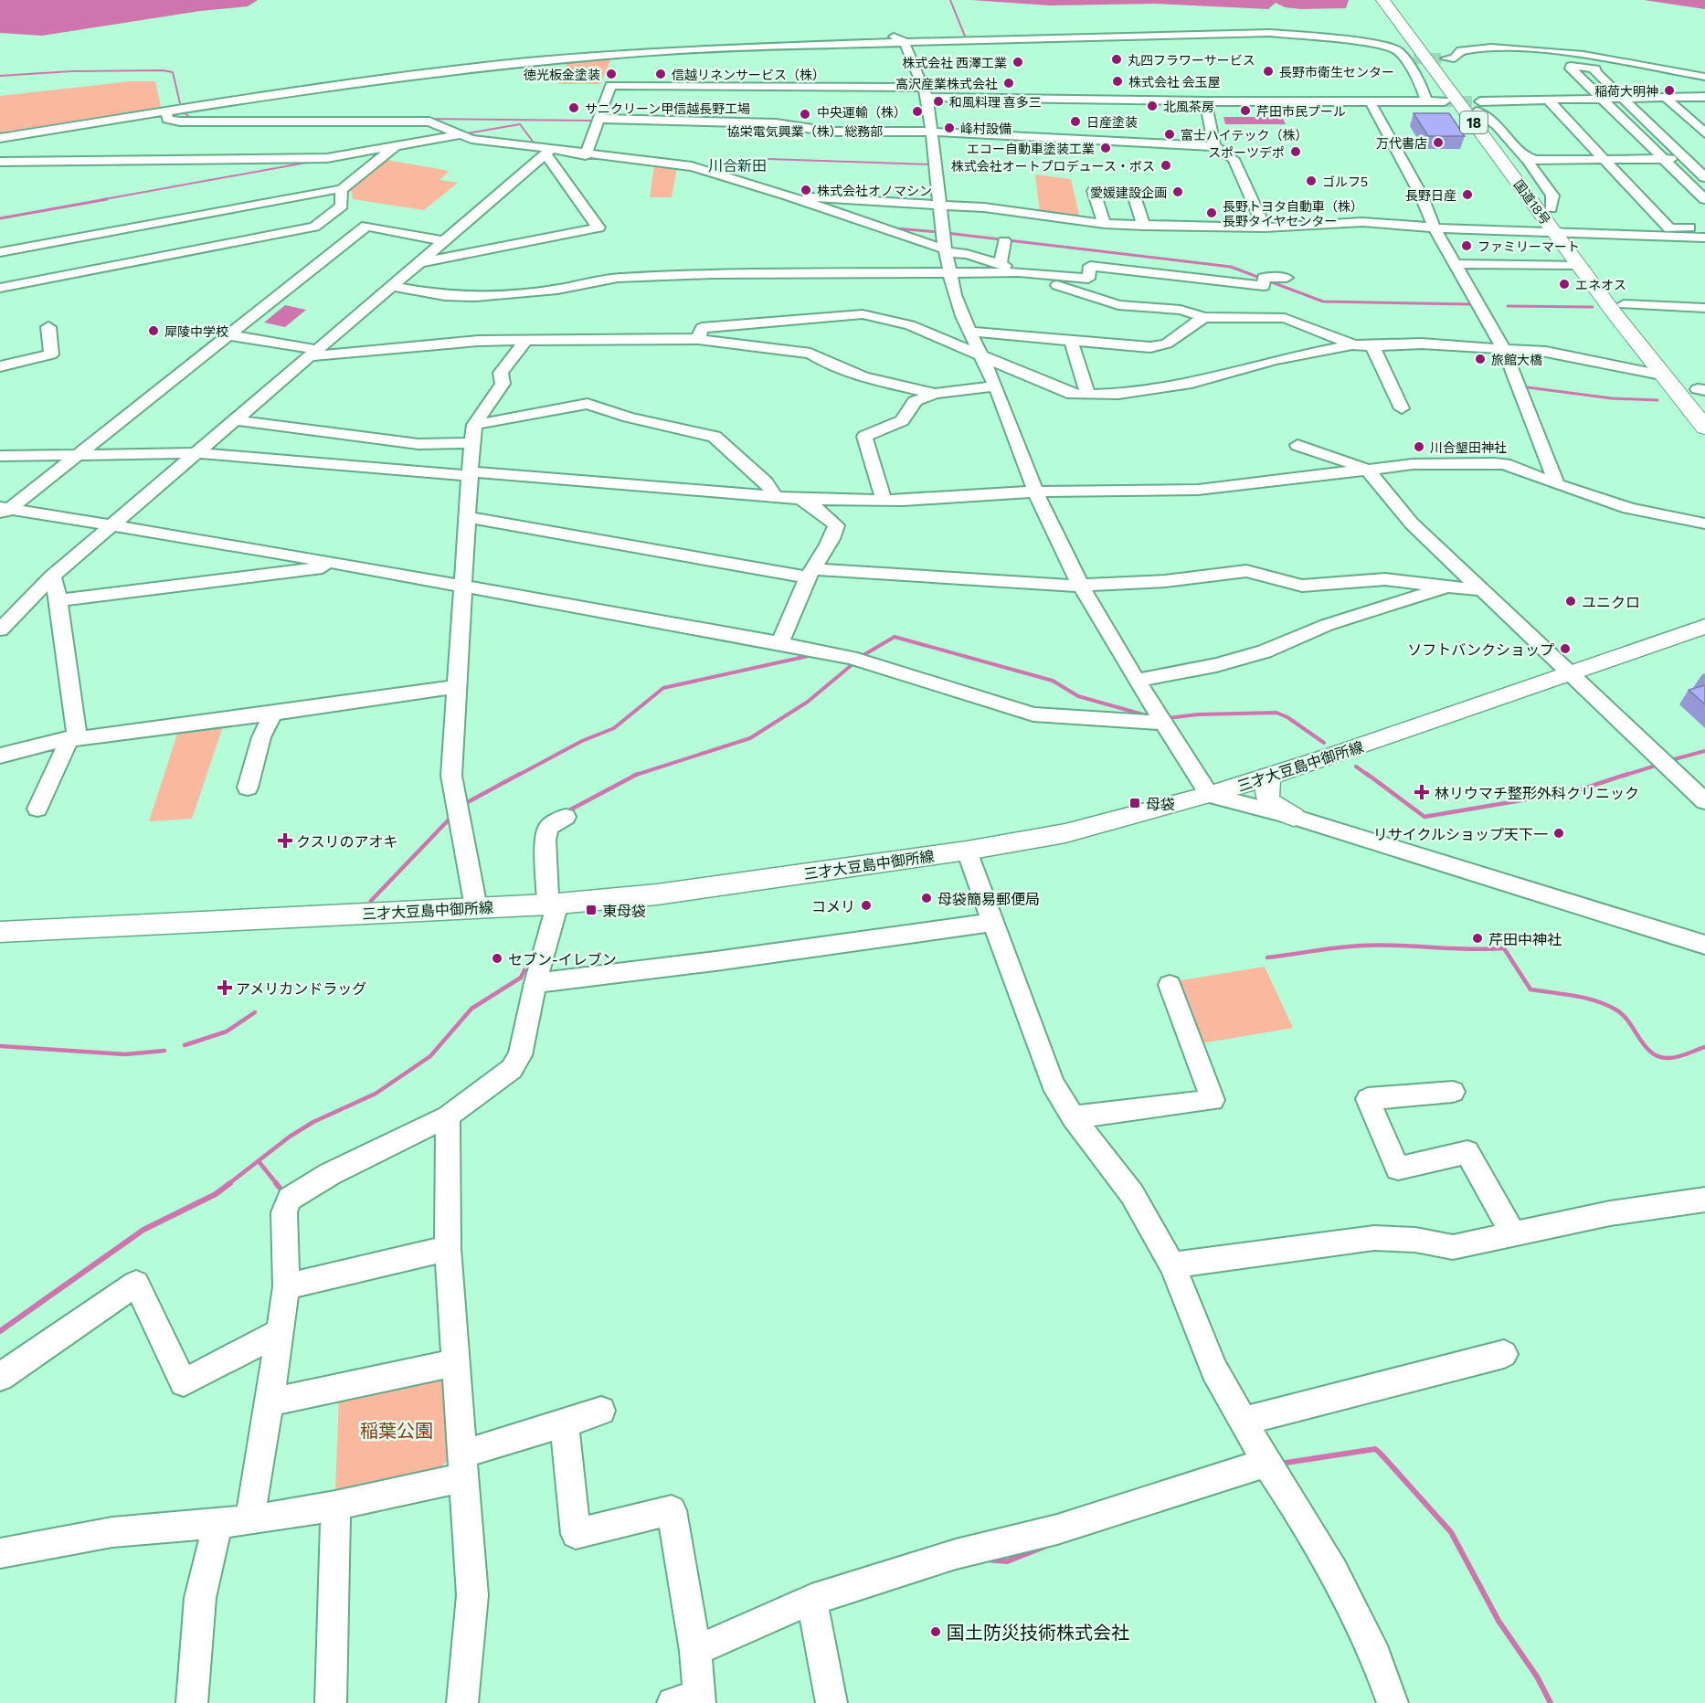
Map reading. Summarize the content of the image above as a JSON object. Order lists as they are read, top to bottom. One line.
{"streets":{"highway":["18","国道18号"],"main road":["三才大豆島中御所線"]},"crossings":[["18","国道18号"]],"districts":["川合新田"],"parks":["稲葉公園"],"places":{"other":["丸四フラワーサービス","株式会社 西澤工業","長野市衛生センター","徳光板金塗装","信越リネンサービス（株）","株式会社 会玉屋","高沢産業株式会社","稲荷大明神","和風料理 喜多三","北風茶房","サニクリーン甲信越長野工場","芹田市民プール","中央運輸（株）","協栄電気興業（株） 総務部","日産塗装","峰村設備","富士ハイテック（株）","万代書店","エコー自動車塗装工業","スポーツデポ","株式会社オートプロデュース・ボス","ゴルフ5","株式会社オノマシン","愛媛建設企画","長野日産","長野トヨタ自動車（株） 長野タイヤセンター","ファミリーマート","エネオス","犀陵中学校","旅館大橋","川合墾田神社","ユニクロ","ソフトバンクショップ","リサイクルショップ天下一","母袋簡易郵便局","コメリ","芹田中神社","セブン-イレブン","国土防災技術株式会社"],"health":["林リウマチ整形外科クリニック","クスリのアオキ","アメリカンドラッグ"],"transit":["母袋","東母袋"]}}
